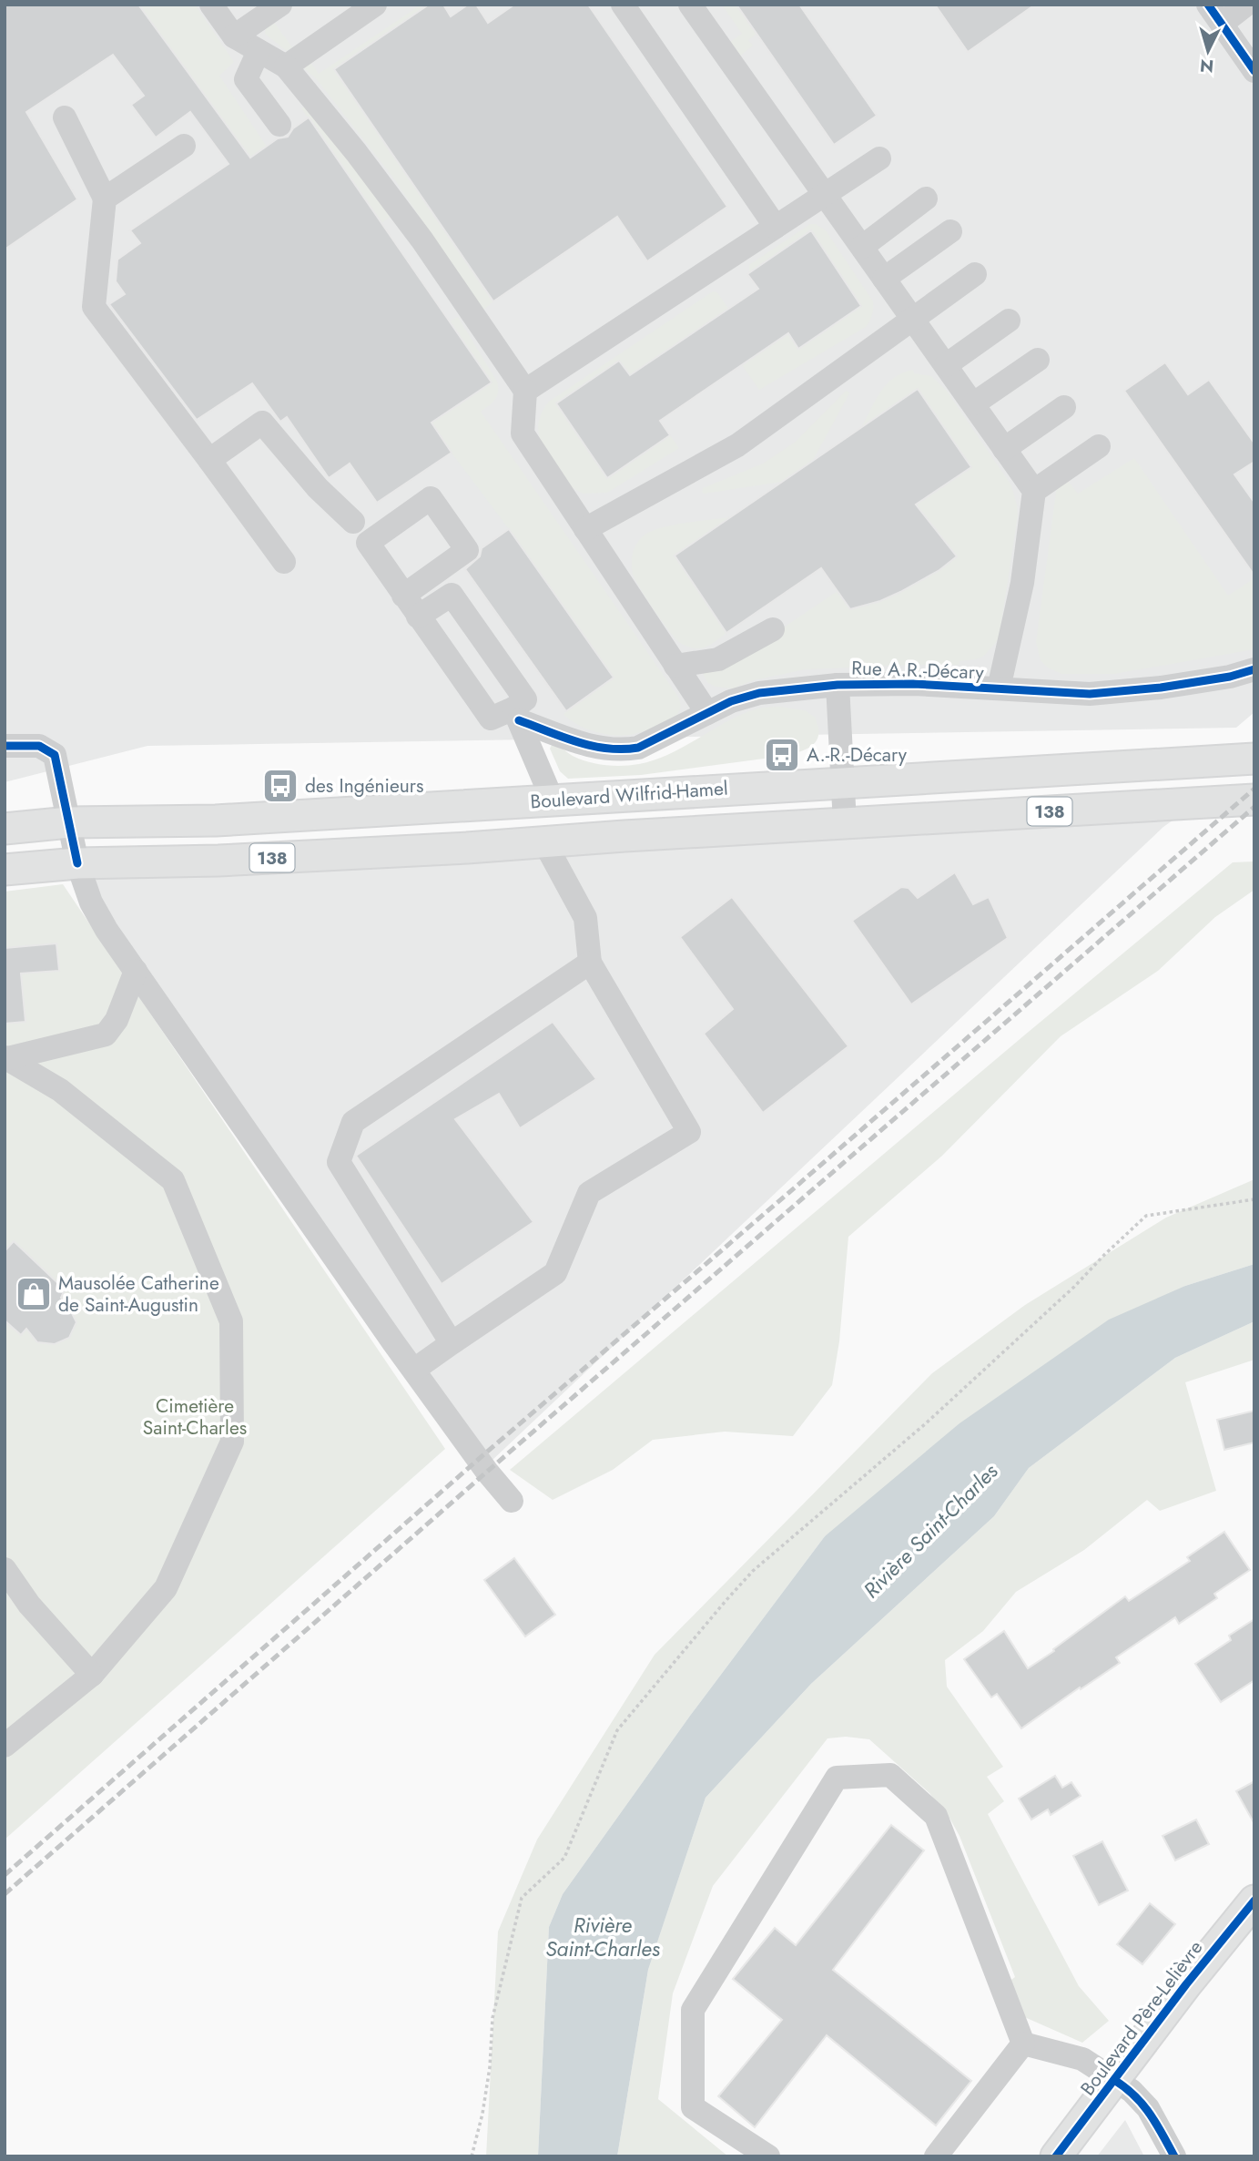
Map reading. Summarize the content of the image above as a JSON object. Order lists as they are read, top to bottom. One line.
{"streets":{"main road":["Boulevard Wilfrid-Hamel","138","Boulevard Père-Lelièvre"],"street":["Rue A.R.-Décary"]},"crossings":[["Rue A.R.-Décary","Boulevard Wilfrid-Hamel"],["Rue A.R.-Décary","138"]],"water":["Rivière Saint-Charles"],"parks":["Cimetière Saint-Charles"],"places":{"bus stop":["A.-R.-Décary","des Ingénieurs"],"shop":["Mausolée Catherine de Saint-Augustin"]},"north":"bottom"}
